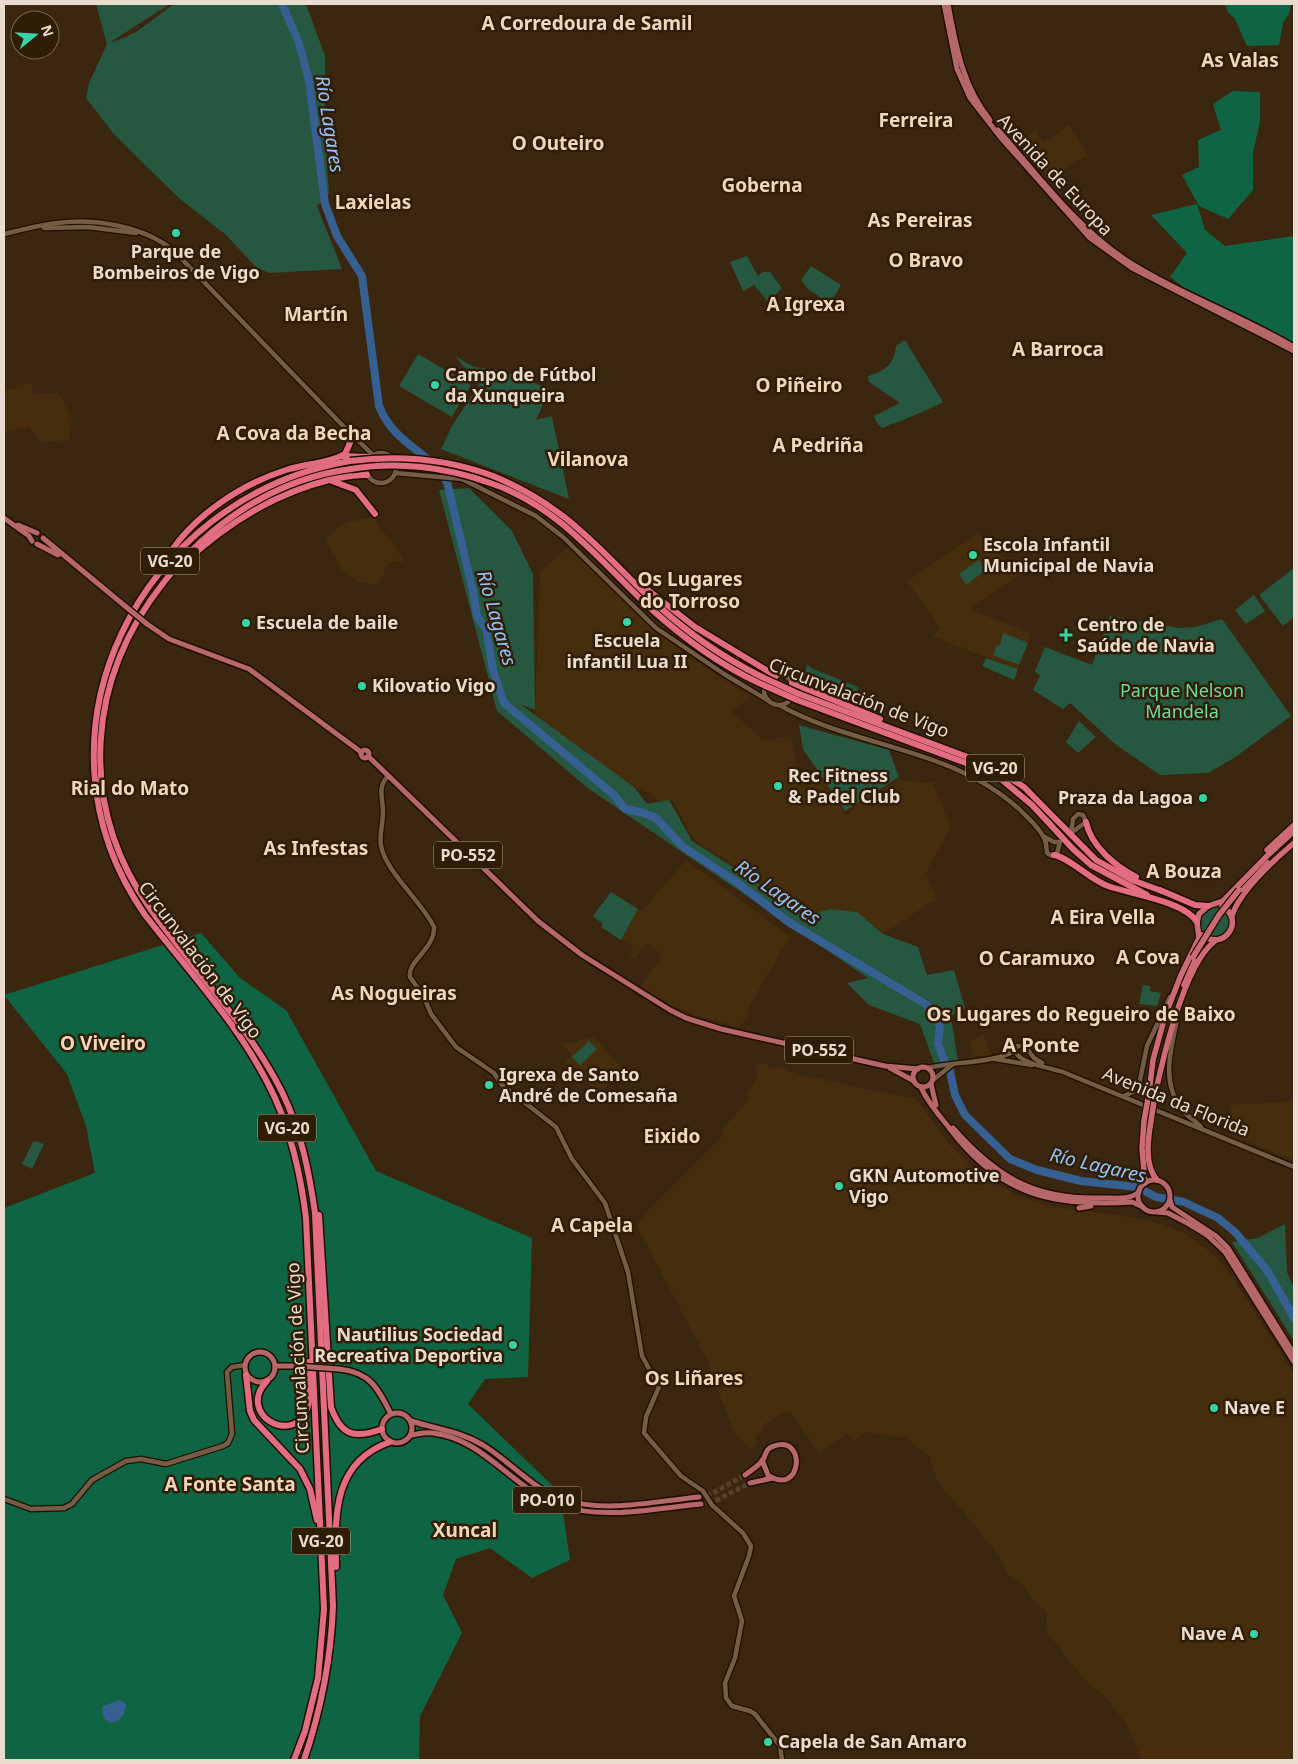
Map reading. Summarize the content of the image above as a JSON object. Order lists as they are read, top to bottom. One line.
{"streets":{"highway":["VG-20","Circunvalación de Vigo"],"main road":["Avenida de Europa","PO-552","Avenida da Florida","PO-010"]},"districts":["A Corredoura de Samil","As Valas","Ferreira","O Outeiro","Goberna","Laxielas","As Pereiras","O Bravo","A Igrexa","Martín","A Barroca","O Piñeiro","A Cova da Becha","A Pedriña","Vilanova","Os Lugares do Torroso","Rial do Mato","As Infestas","A Bouza","A Eira Vella","A Cova","O Caramuxo","As Nogueiras","Os Lugares do Regueiro de Baixo","O Viveiro","A Ponte","Eixido","A Capela","Os Liñares","A Fonte Santa","Xuncal"],"water":["Río Lagares"],"parks":["Parque Nelson Mandela"],"places":{"other":["Parque de Bombeiros de Vigo","Campo de Fútbol da Xunqueira","Escola Infantil Municipal de Navia","Escuela infantil Lua II","Escuela de baile","Kilovatio Vigo","Rec Fitness & Padel Club","Praza da Lagoa","Igrexa de Santo André de Comesaña","GKN Automotive Vigo","Nautilius Sociedad Recreativa Deportiva","Nave E","Nave A","Capela de San Amaro"],"health":["Centro de Saúde de Navia"]},"north":"right"}
